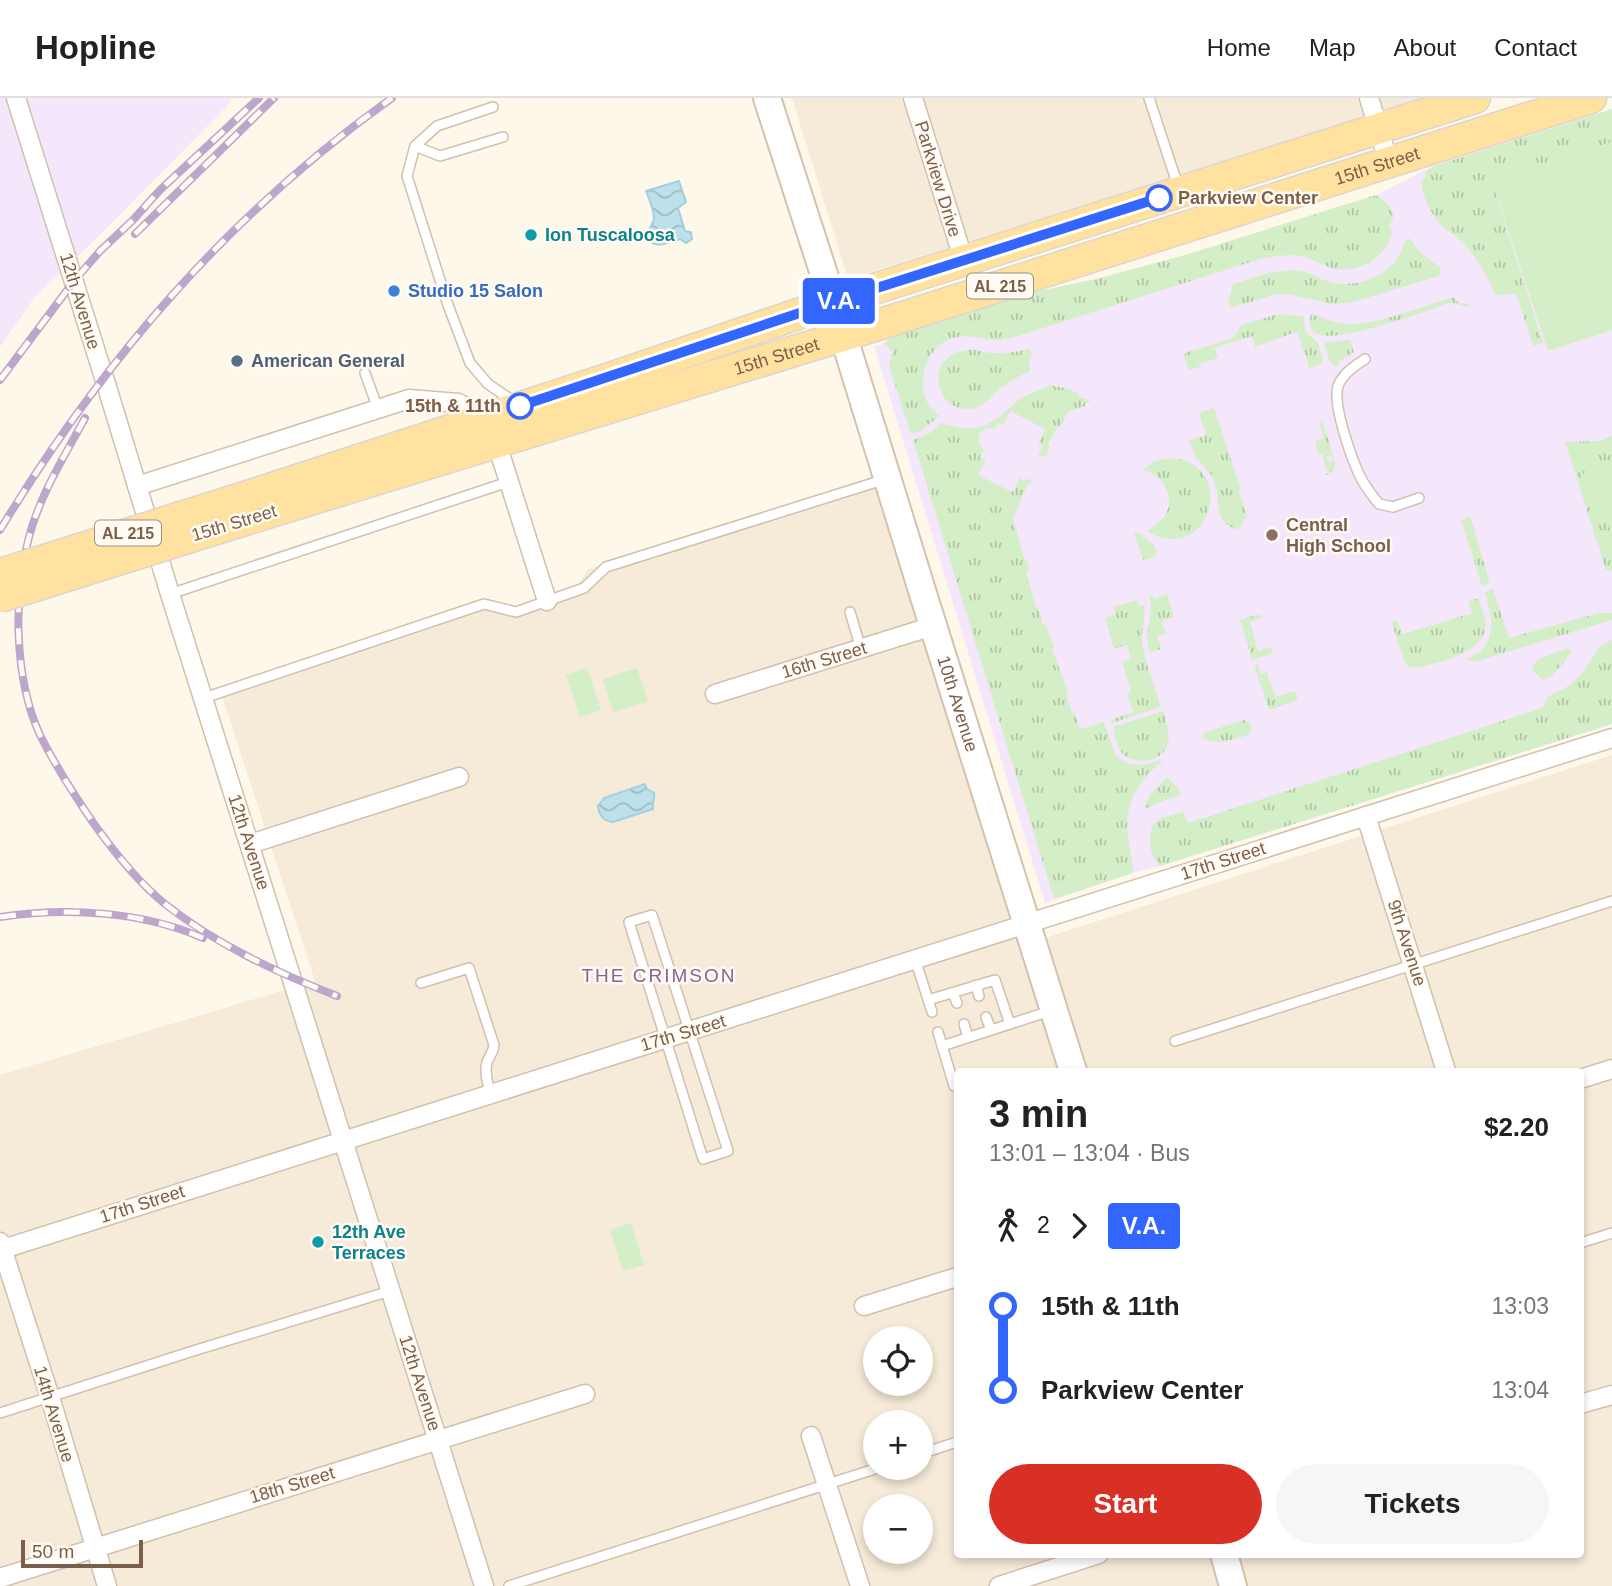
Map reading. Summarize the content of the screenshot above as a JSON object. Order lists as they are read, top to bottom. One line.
{"streets":{"main road":["15th Street","AL 215","10th Avenue"],"street":["Parkview Drive","12th Avenue","16th Street","17th Street","9th Avenue","14th Avenue","18th Street"]},"crossings":[["15th Street","Parkview Drive"],["15th Street","10th Avenue"],["12th Avenue","17th Street"],["12th Avenue","18th Street"],["16th Street","10th Avenue"],["10th Avenue","17th Street"],["17th Street","9th Avenue"],["17th Street","14th Avenue"],["14th Avenue","18th Street"]],"districts":["THE CRIMSON"],"places":["Parkview Center","Ion Tuscaloosa","Studio 15 Salon","American General","15th & 11th","Central High School","12th Ave Terraces"],"lines":["bus line V.A."],"scale_bar":"50 m","page":{"header":"Hopline","nav":["Home","Map","About","Contact"],"on_map":"V.A.","heading":["3 min","13:01 – 13:04 · Bus","$2.20"],"legs":["2","V.A."],"list":[{"name":"15th & 11th","value":"13:03"},{"name":"Parkview Center","value":"13:04"}],"map_buttons":["+","−"],"buttons":["Start","Tickets"],"scale":"50 m"}}
